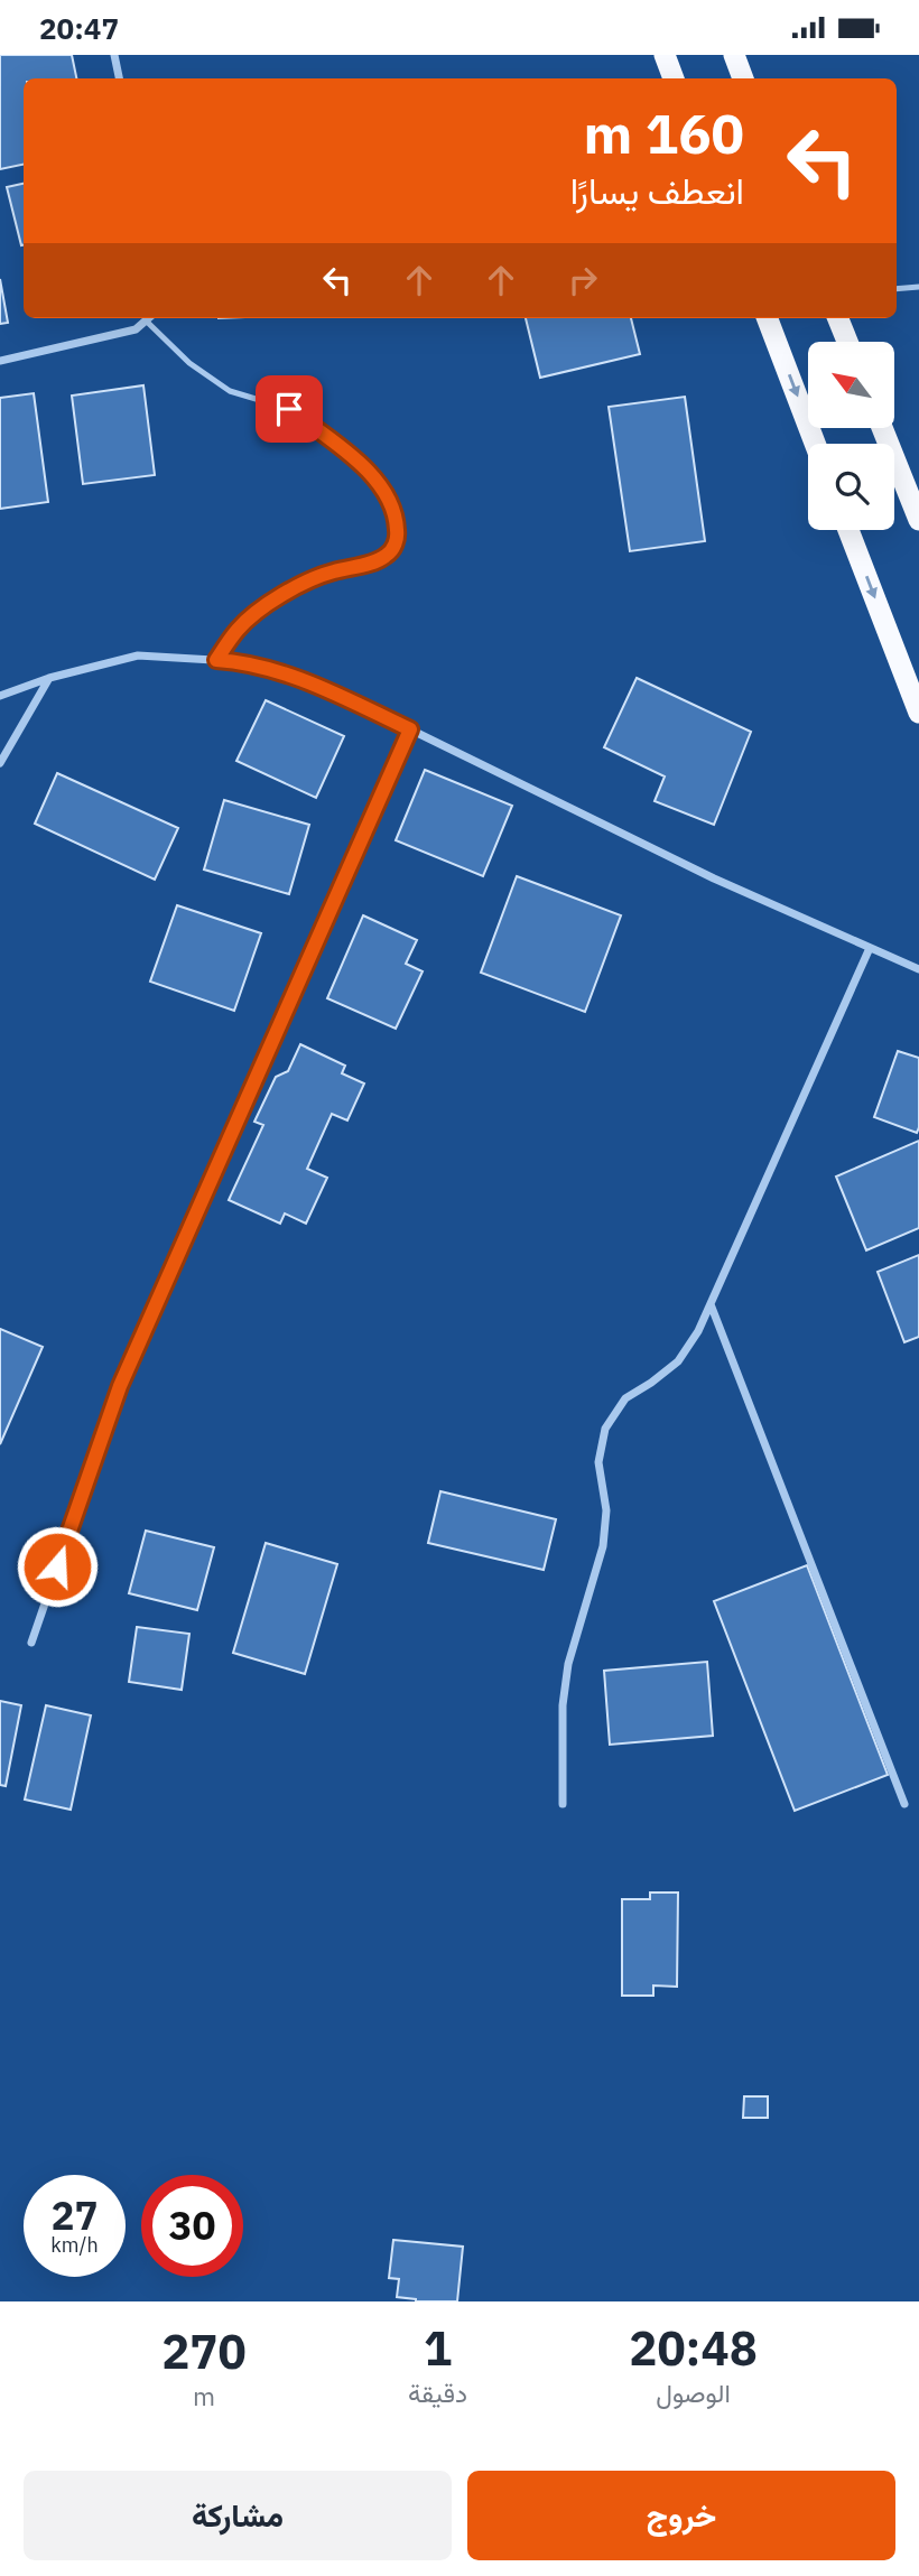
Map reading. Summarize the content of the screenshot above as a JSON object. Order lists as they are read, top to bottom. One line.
{"north":"top left","page":{"status":"20:47","turn":["160 m","انعطف يسارًا"],"speed":"27 km/h","limit":"30","eta":["20:48","الوصول","1","دقيقة","270","m"],"buttons":["خروج","مشاركة"]}}
